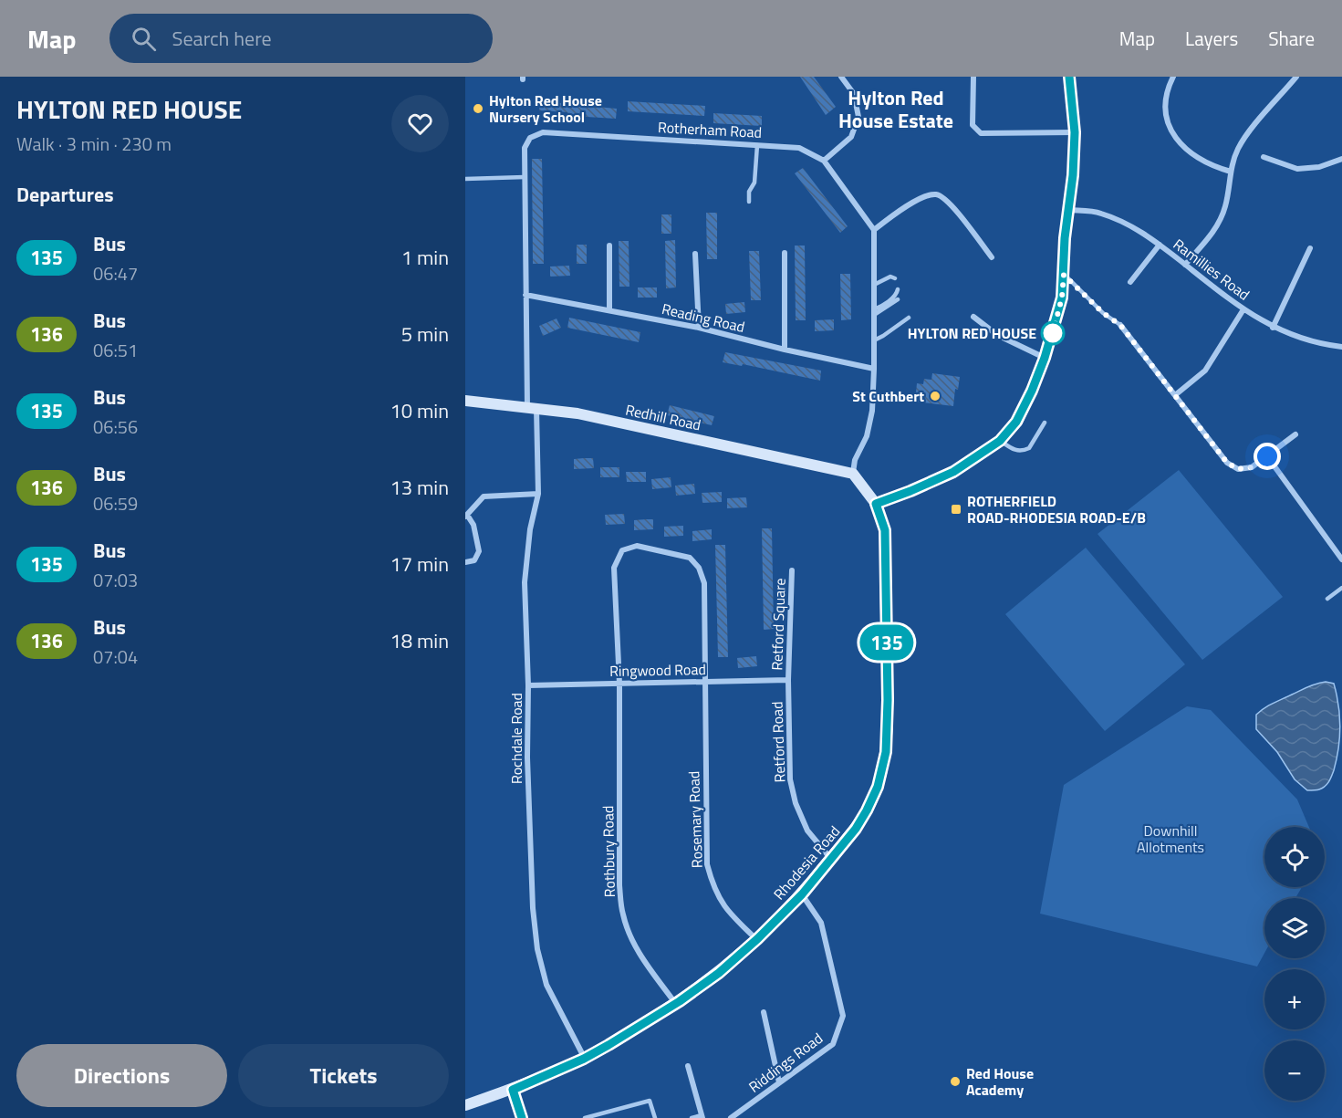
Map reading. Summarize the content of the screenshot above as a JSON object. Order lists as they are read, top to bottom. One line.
{"streets":{"street":["Rotherham Road","Ramillies Road","Reading Road","Redhill Road","Retford Square","Ringwood Road","Rochdale Road","Retford Road","Rosemary Road","Rothbury Road","Rhodesia Road","Riddings Road"]},"crossings":[["Rotherham Road","Reading Road"],["Rotherham Road","Redhill Road"],["Rotherham Road","Rochdale Road"],["Redhill Road","Rochdale Road"],["Redhill Road","Rhodesia Road"],["Retford Square","Ringwood Road"],["Retford Square","Retford Road"],["Ringwood Road","Rochdale Road"],["Ringwood Road","Retford Road"],["Ringwood Road","Rosemary Road"],["Ringwood Road","Rothbury Road"],["Rochdale Road","Rhodesia Road"],["Retford Road","Rhodesia Road"],["Rosemary Road","Rothbury Road"],["Rosemary Road","Rhodesia Road"],["Rothbury Road","Rhodesia Road"],["Rhodesia Road","Riddings Road"]],"districts":["Hylton Red House Estate"],"parks":["Downhill Allotments"],"places":{"other":["Hylton Red House Nursery School","HYLTON RED HOUSE","St Cuthbert","Red House Academy"],"transit":["ROTHERFIELD ROAD-RHODESIA ROAD-E/B"]},"lines":["bus line 135"],"page":{"header":"Map","search":"Search here","nav":["Map","Layers","Share"],"heading":[["HYLTON RED HOUSE","Walk · 3 min · 230 m"],"Departures"],"on_map":"135","list":[{"mark":"135","name":"Bus","note":"06:47","value":"1 min"},{"mark":"136","name":"Bus","note":"06:51","value":"5 min"},{"mark":"135","name":"Bus","note":"06:56","value":"10 min"},{"mark":"136","name":"Bus","note":"06:59","value":"13 min"},{"mark":"135","name":"Bus","note":"07:03","value":"17 min"},{"mark":"136","name":"Bus","note":"07:04","value":"18 min"}],"map_buttons":["+","−"],"buttons":["Directions","Tickets"]}}
